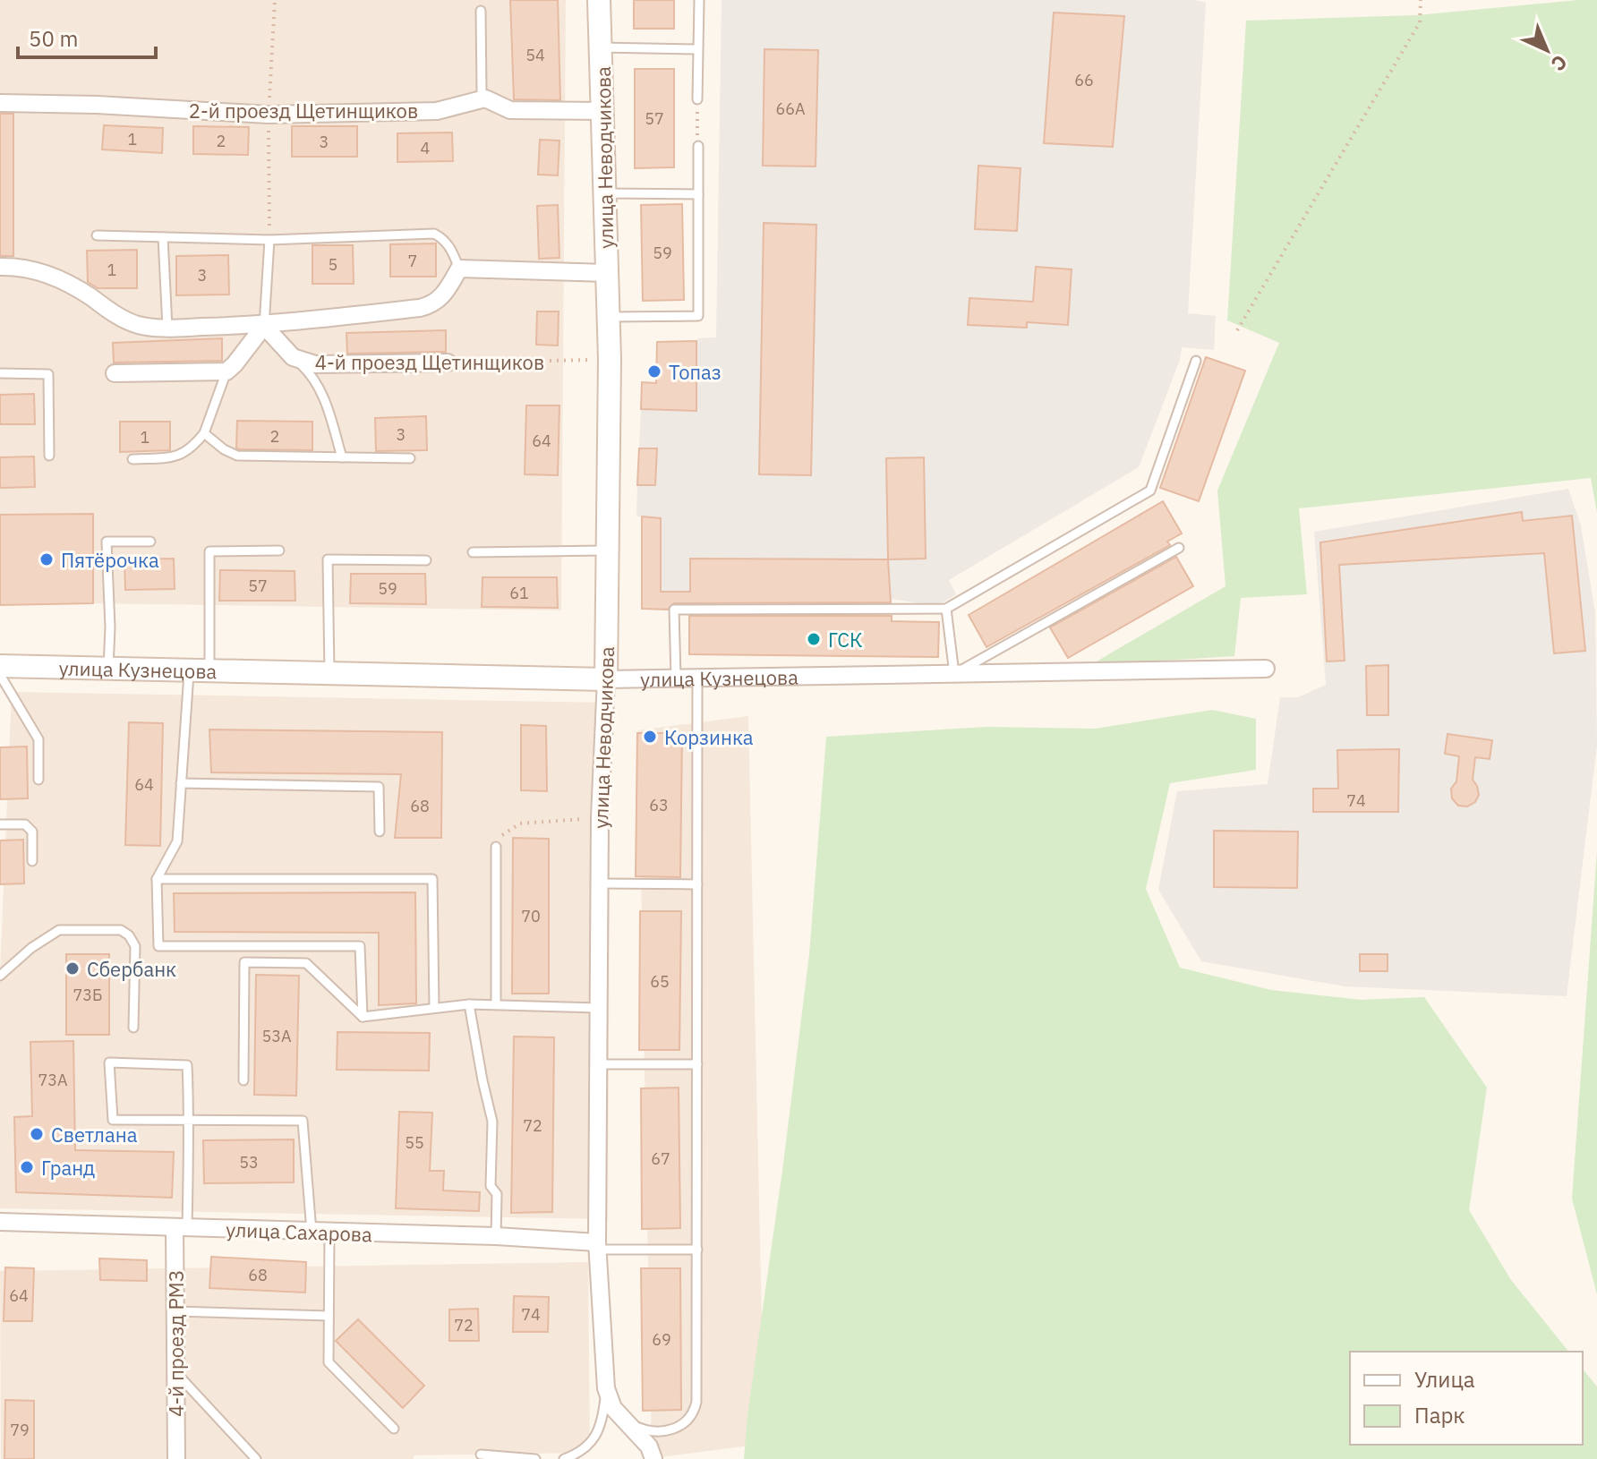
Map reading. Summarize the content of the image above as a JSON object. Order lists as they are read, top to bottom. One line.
{"streets":{"main road":["улица Неводчикова","улица Кузнецова"],"street":["2-й проезд Щетинщиков","4-й проезд Щетинщиков","улица Сахарова","4-й проезд РМЗ"]},"crossings":[["улица Неводчикова","4-й проезд Щетинщиков"],["улица Неводчикова","улица Кузнецова"],["улица Неводчикова","улица Сахарова"],["улица Сахарова","4-й проезд РМЗ"]],"places":["Топаз","Пятёрочка","ГСК","Корзинка","Сбербанк","Светлана","Гранд"],"house_numbers":["54","66","66А","57","1","2","3","4","59","7","5","1","3","3","2","1","64","57","59","61","64","74","63","68","70","65","73Б","53А","73А","72","55","67","53","68","64","74","72","69","79"],"legend":["Улица","Парк"],"scale_bar":"50 m","north":"bottom right"}
